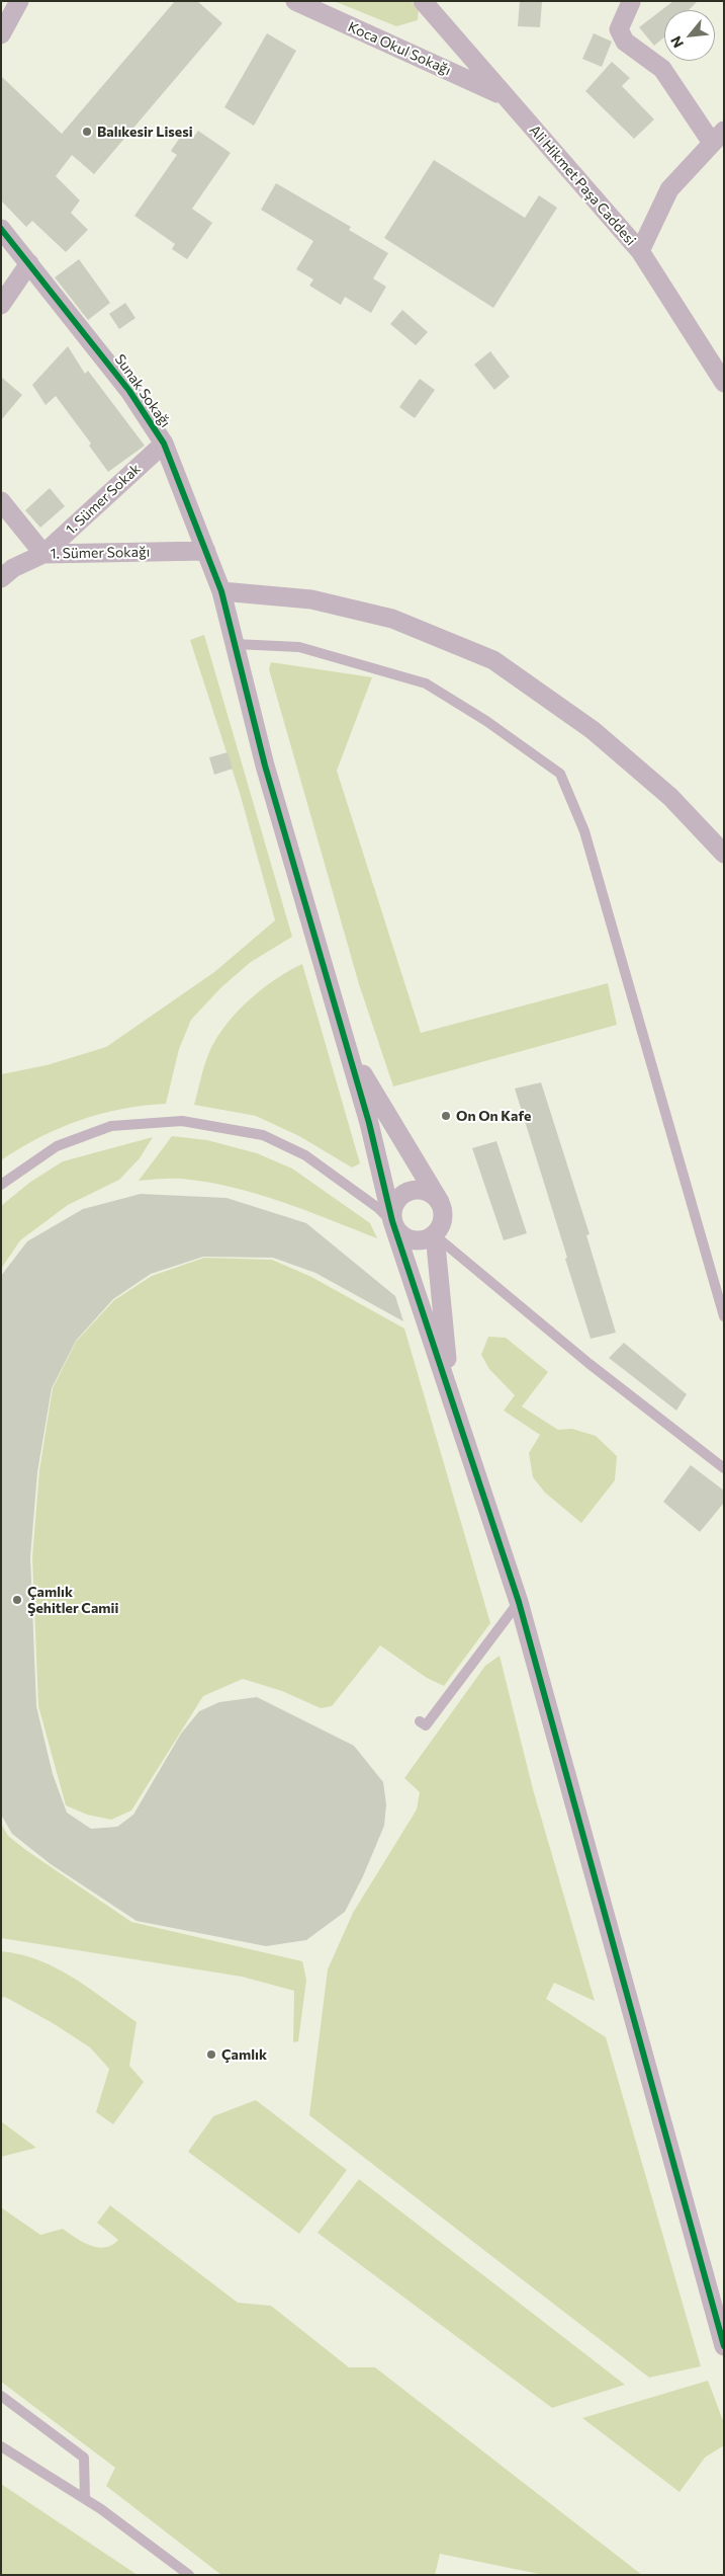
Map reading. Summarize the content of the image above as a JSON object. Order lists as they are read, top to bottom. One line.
{"streets":{"street":["Koca Okul Sokağı","Ali Hikmet Paşa Caddesi","Sunak Sokağı","1. Sümer Sokak","1. Sümer Sokağı"]},"crossings":[["Koca Okul Sokağı","Ali Hikmet Paşa Caddesi"],["Sunak Sokağı","1. Sümer Sokak"],["Sunak Sokağı","1. Sümer Sokağı"],["1. Sümer Sokak","1. Sümer Sokağı"]],"places":["Balıkesir Lisesi","On On Kafe","Çamlık Şehitler Camii","Çamlık"],"north":"bottom left"}
